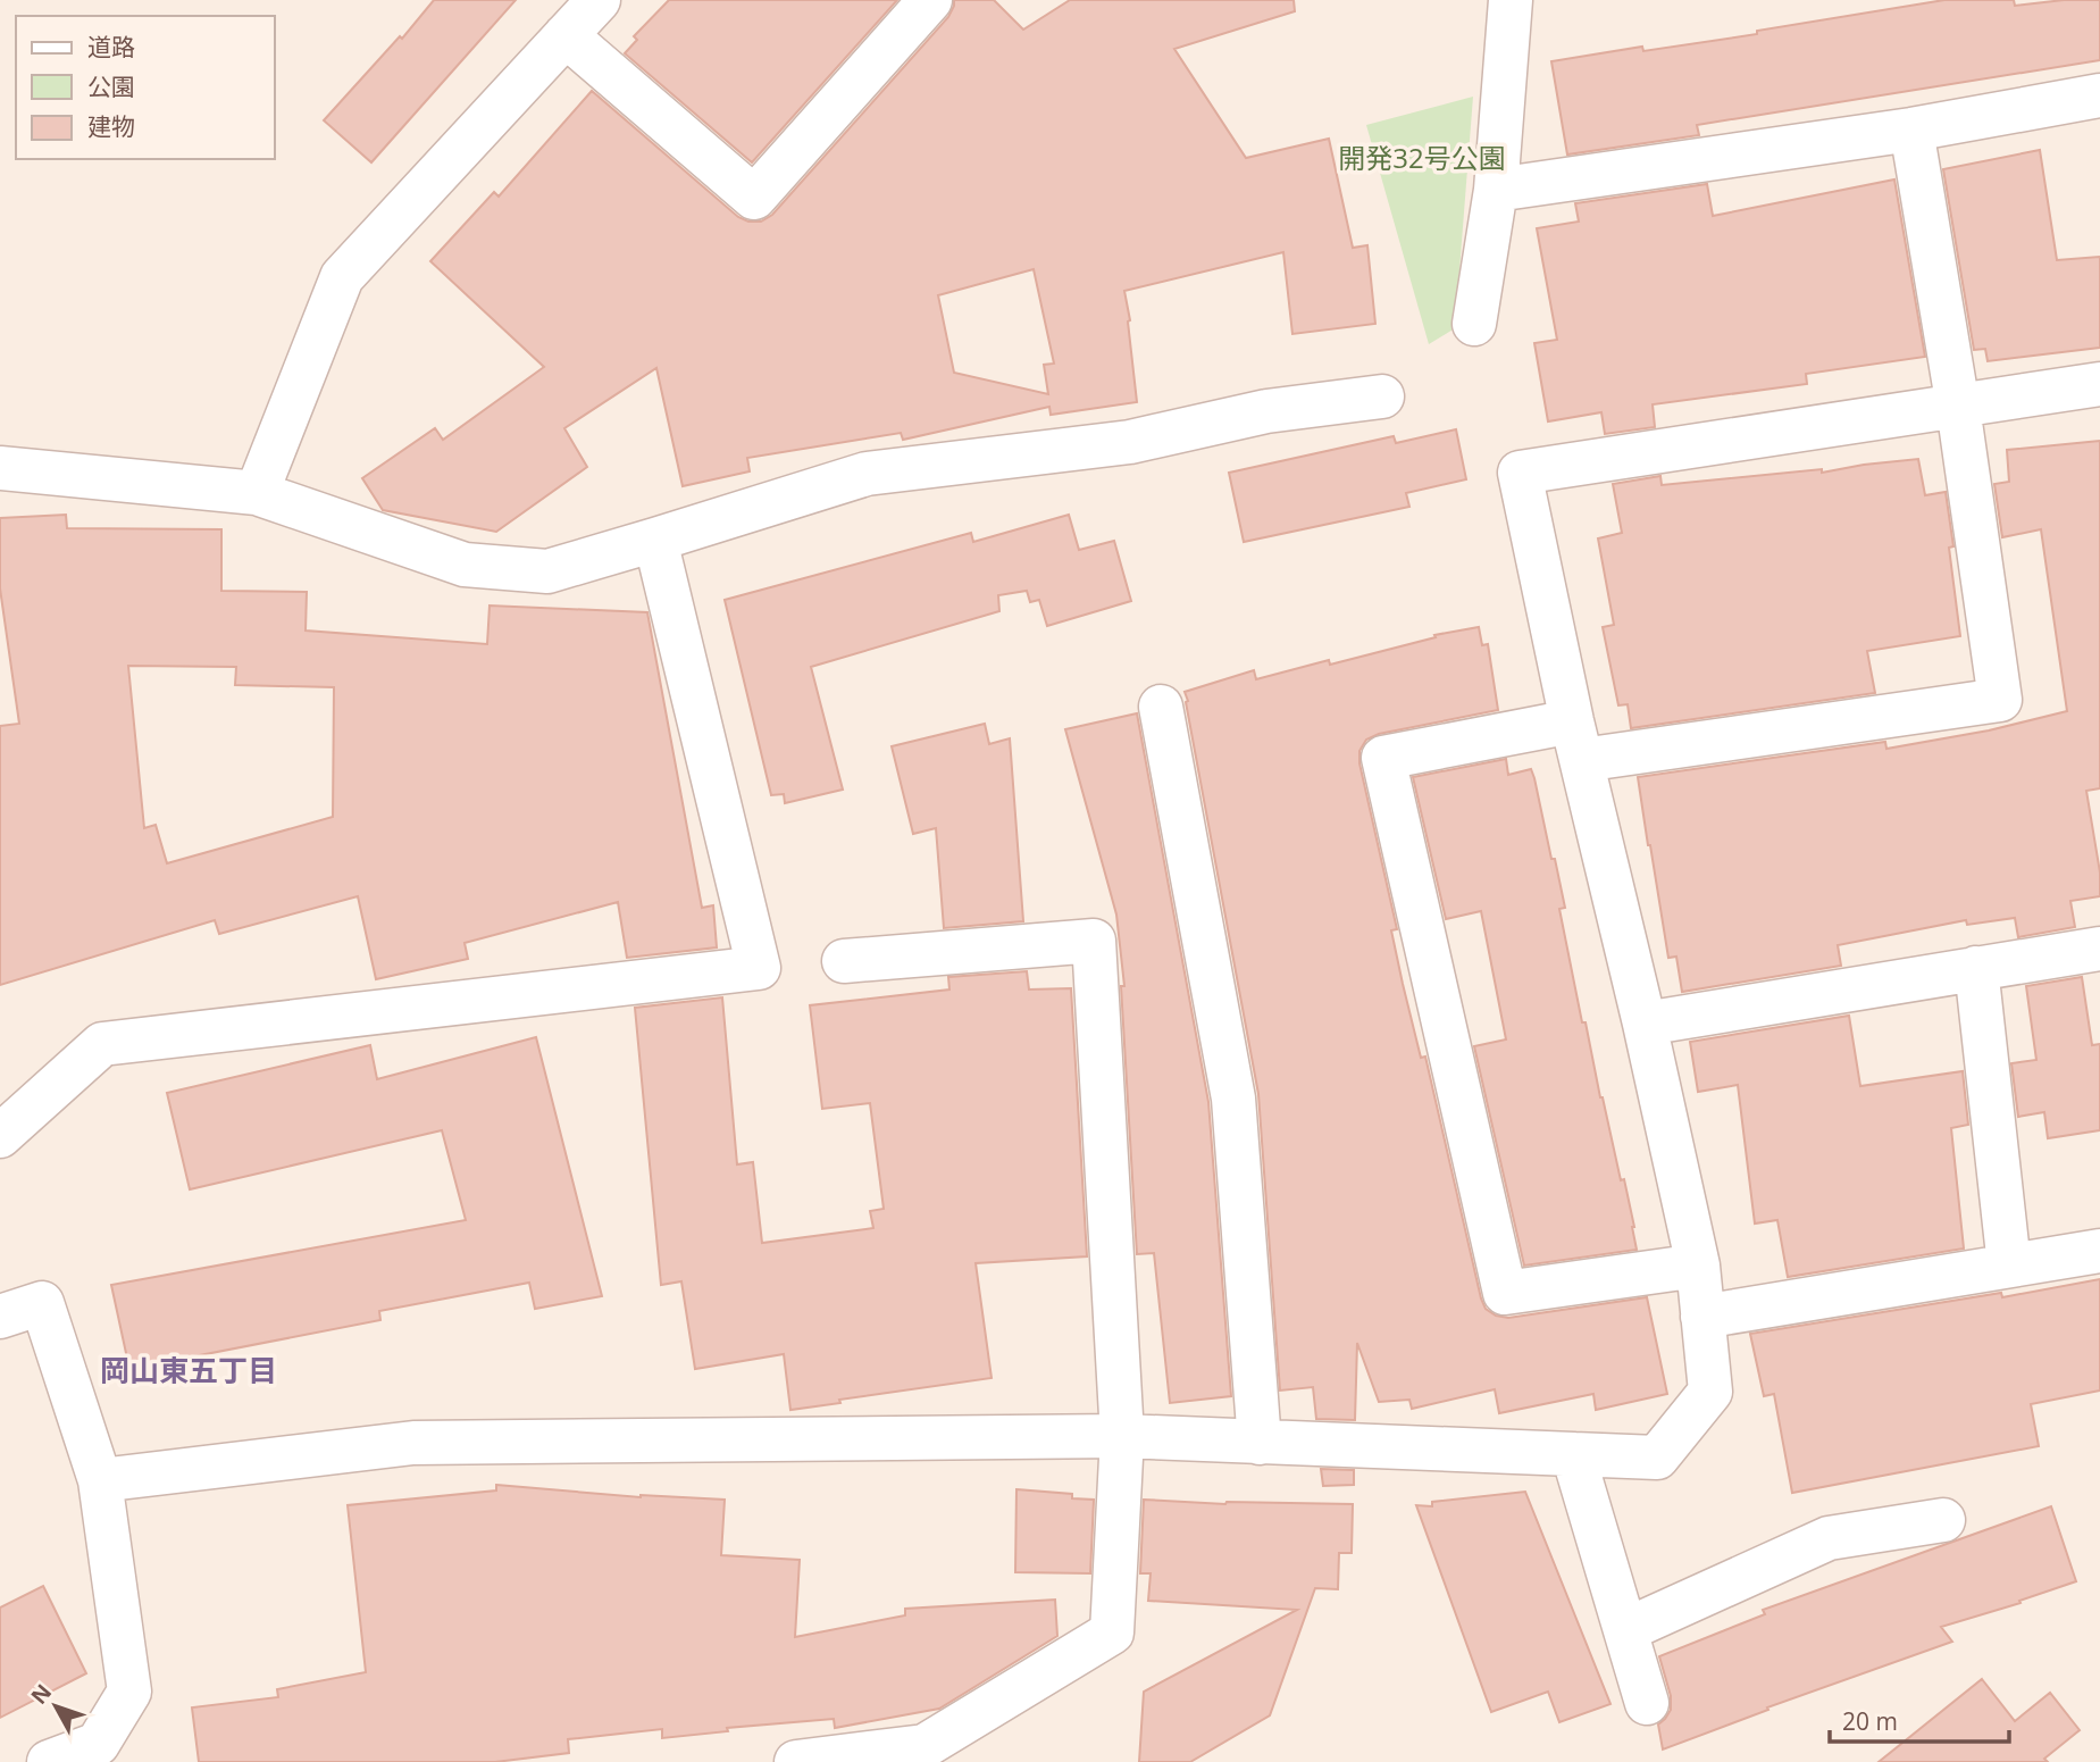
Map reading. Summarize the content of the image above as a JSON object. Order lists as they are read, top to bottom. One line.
{"districts":["岡山東五丁目"],"parks":["開発32号公園"],"legend":["道路","公園","建物"],"scale_bar":"20 m","north":"top left"}
